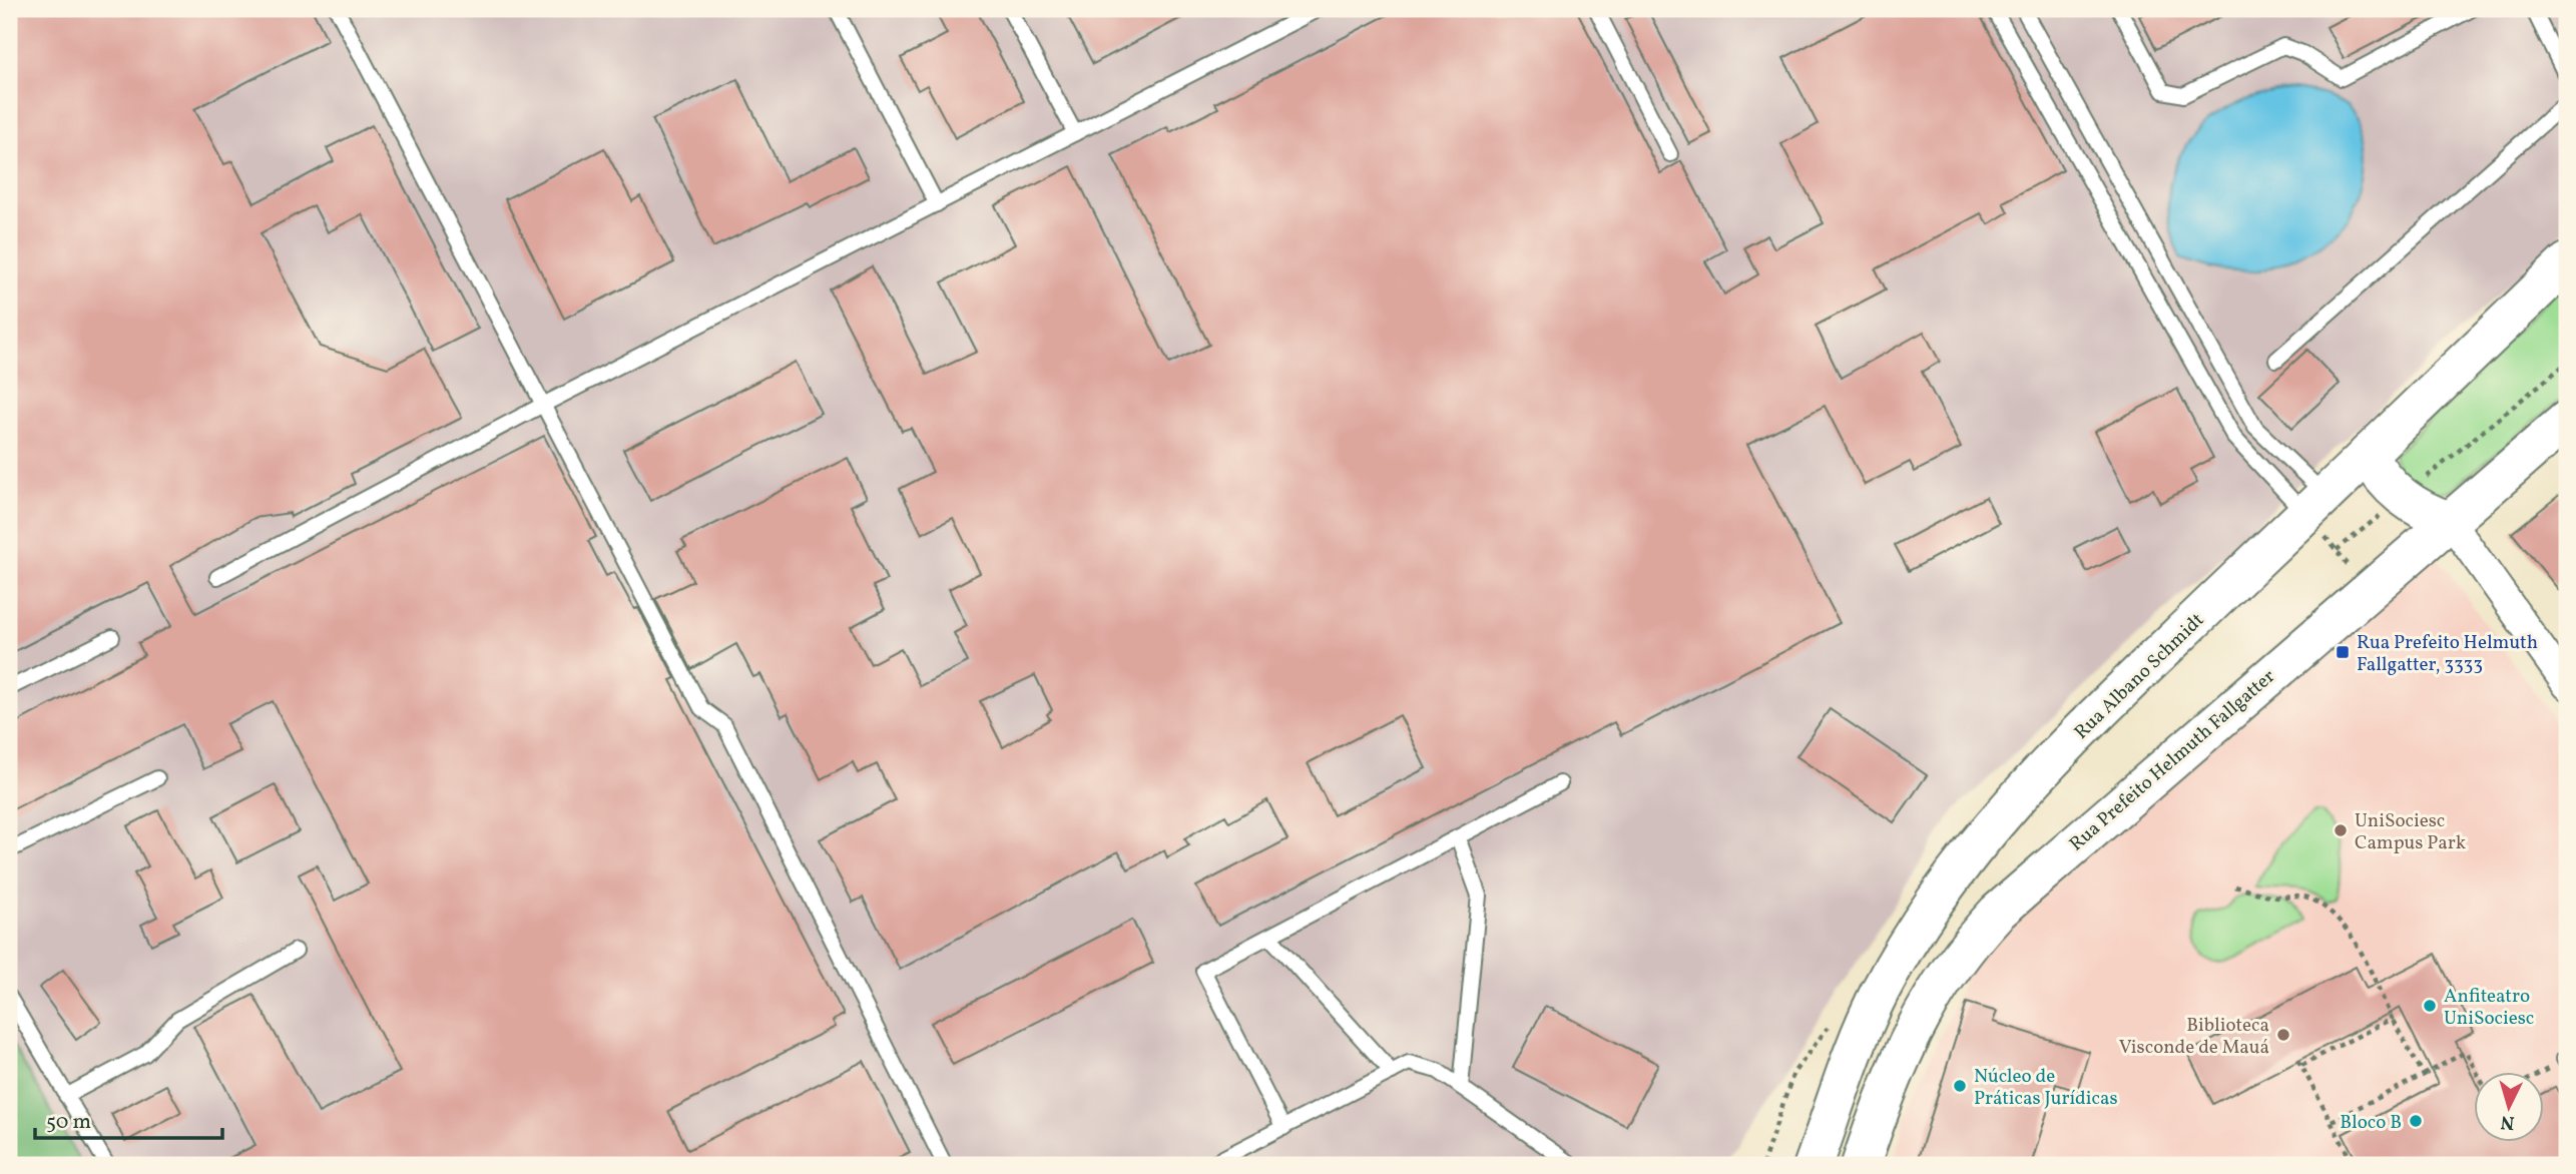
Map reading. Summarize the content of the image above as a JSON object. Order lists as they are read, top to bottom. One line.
{"streets":{"main road":["Rua Albano Schmidt","Rua Prefeito Helmuth Fallgatter"]},"places":{"transit":["Rua Prefeito Helmuth Fallgatter, 3333"],"other":["UniSociesc Campus Park","Anfiteatro UniSociesc","Biblioteca Visconde de Mauá","Núcleo de Práticas Jurídicas","Bloco B"]},"scale_bar":"50 m","north":"bottom"}
